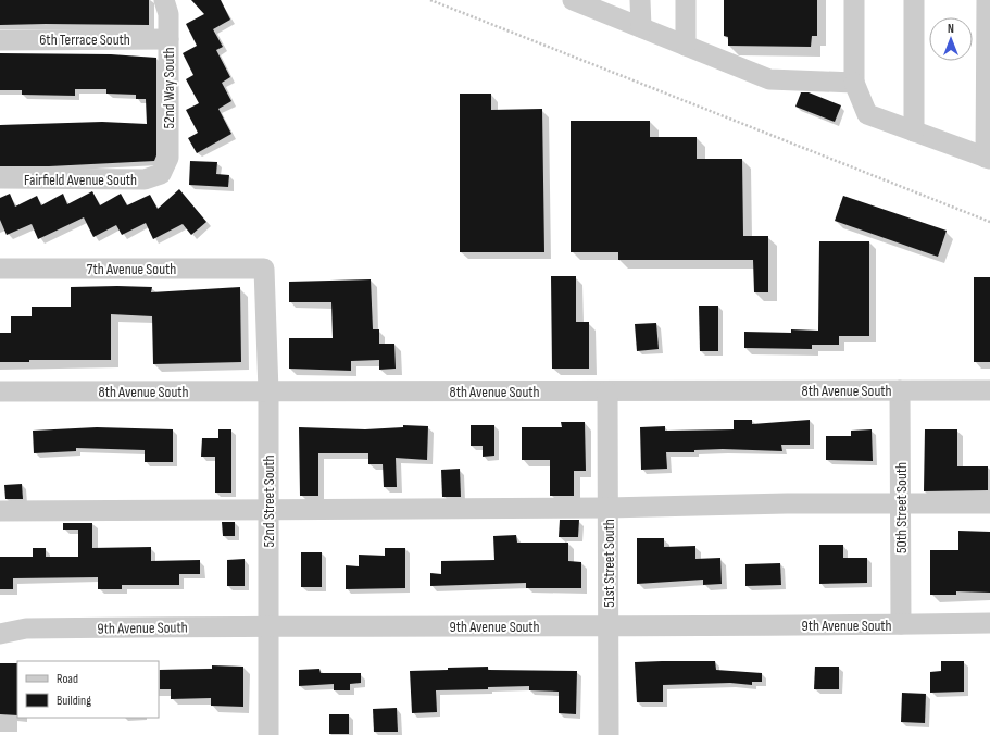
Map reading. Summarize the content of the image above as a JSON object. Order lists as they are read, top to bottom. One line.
{"streets":{"street":["6th Terrace South","52nd Way South","Fairfield Avenue South","7th Avenue South","8th Avenue South","52nd Street South","50th Street South","51st Street South","9th Avenue South"]},"crossings":[["6th Terrace South","52nd Way South"],["52nd Way South","Fairfield Avenue South"],["7th Avenue South","52nd Street South"],["8th Avenue South","52nd Street South"],["8th Avenue South","50th Street South"],["8th Avenue South","51st Street South"],["52nd Street South","9th Avenue South"],["50th Street South","9th Avenue South"],["51st Street South","9th Avenue South"]],"legend":["Road","Building"],"north":"top"}
